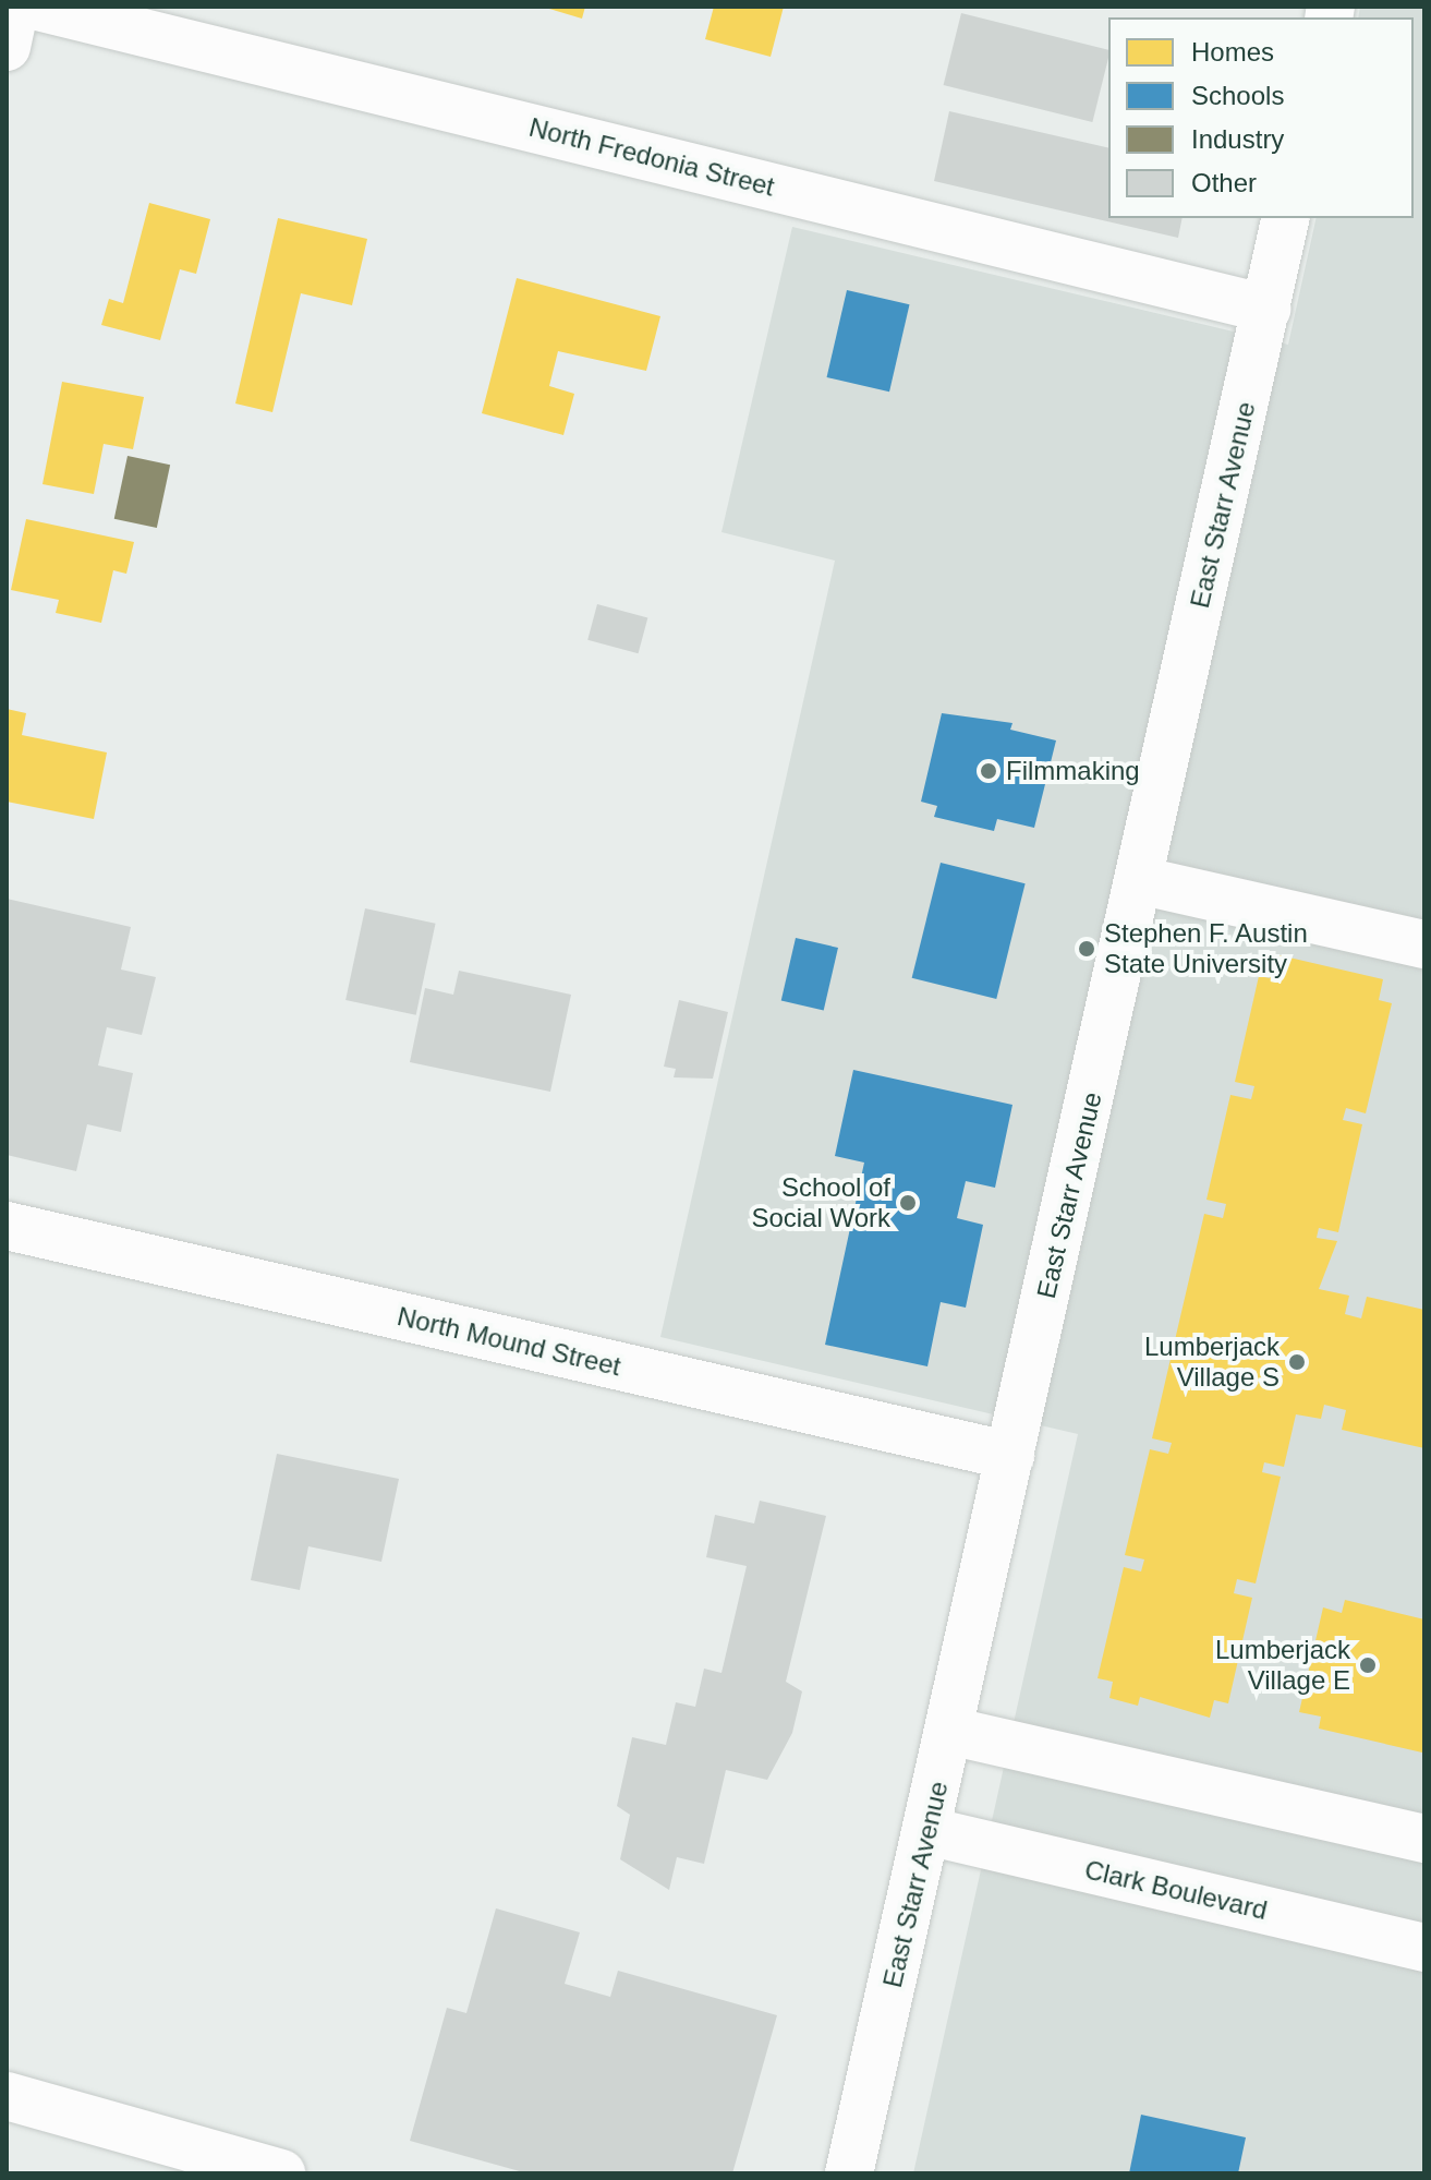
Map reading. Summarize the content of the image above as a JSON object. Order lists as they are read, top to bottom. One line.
{"streets":{"street":["North Fredonia Street","East Starr Avenue","North Mound Street","Clark Boulevard"]},"crossings":[["North Fredonia Street","East Starr Avenue"],["East Starr Avenue","North Mound Street"],["East Starr Avenue","Clark Boulevard"]],"places":["Filmmaking","Stephen F. Austin State University","School of Social Work","Lumberjack Village S","Lumberjack Village E"],"legend":["Homes","Schools","Industry","Other"]}
